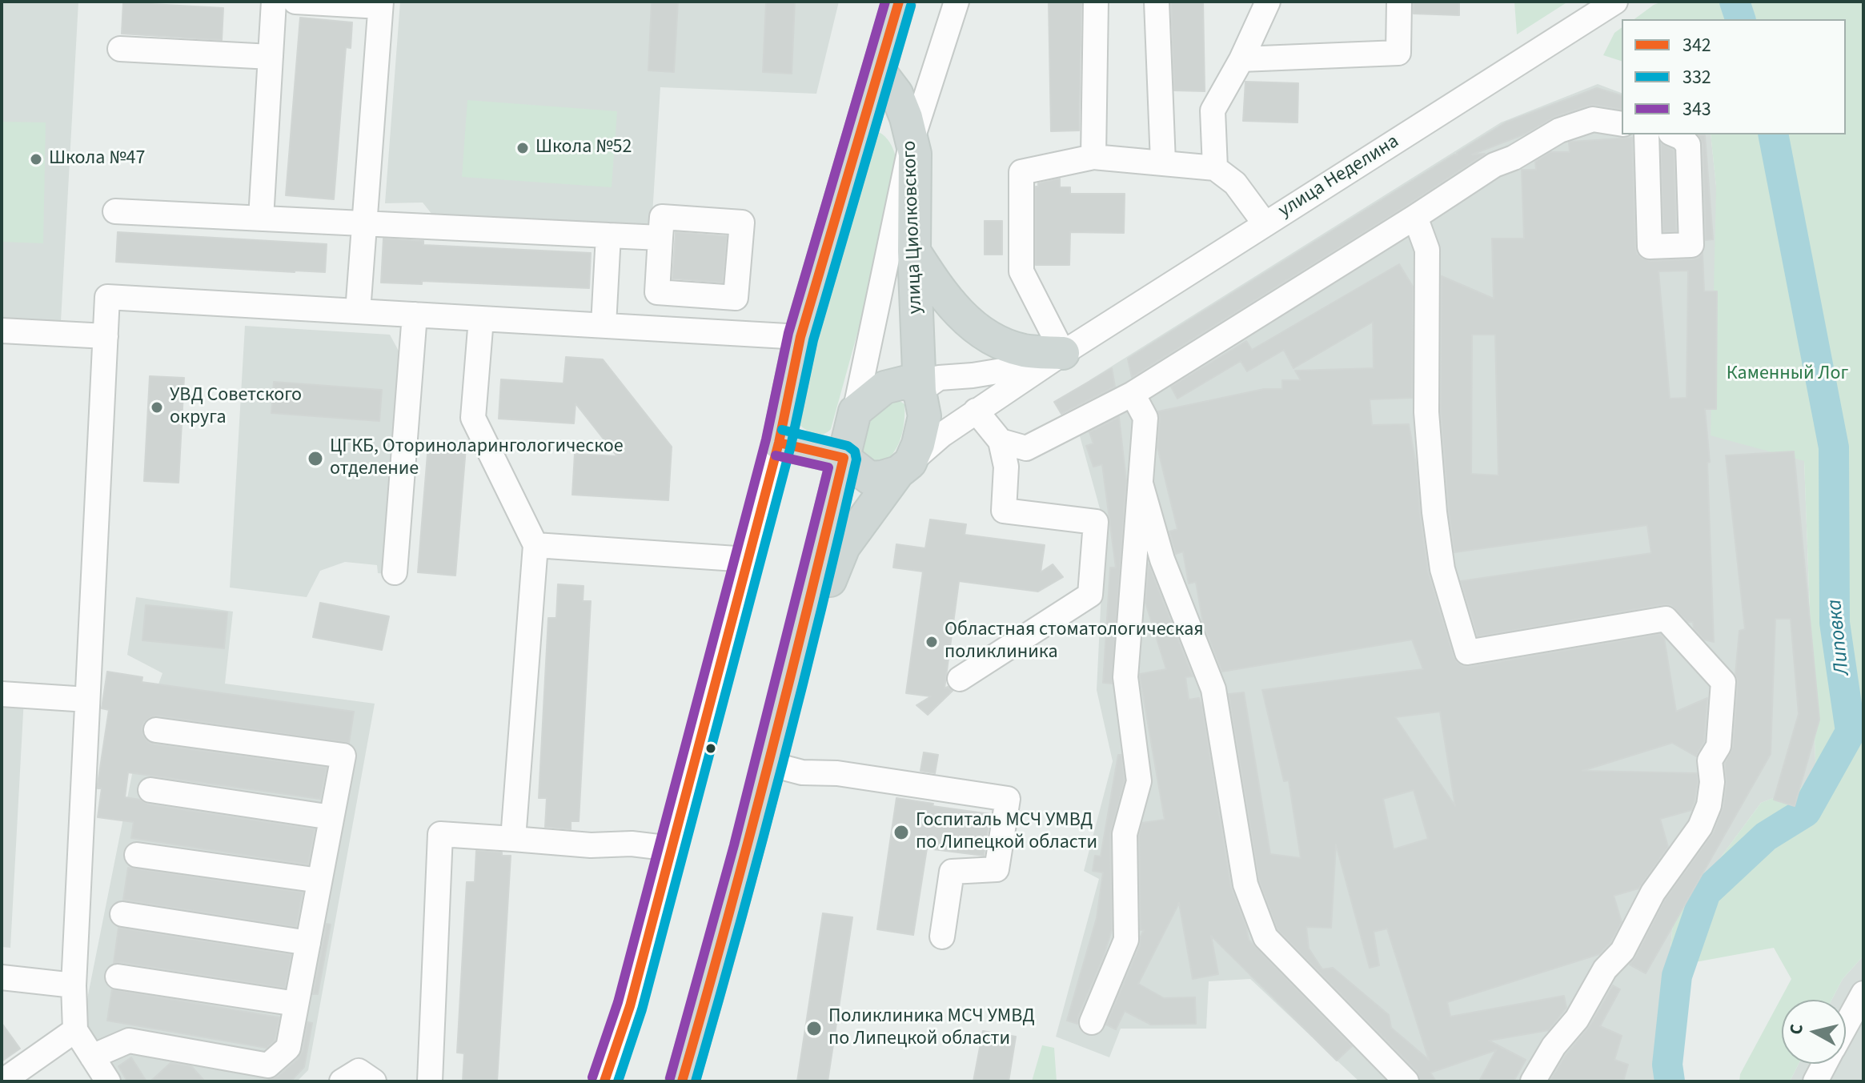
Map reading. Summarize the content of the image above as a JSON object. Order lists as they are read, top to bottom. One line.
{"streets":{"main road":["улица Циолковского"],"street":["улица Неделина"]},"crossings":[["улица Неделина","улица Циолковского"]],"water":["Липовка"],"parks":["Каменный Лог"],"places":["Школа №52","Школа №47","УВД Советского округа","ЦГКБ, Оториноларингологическое отделение","Областная стоматологическая поликлиника","Госпиталь МСЧ УМВД по Липецкой области","Поликлиника МСЧ УМВД по Липецкой области"],"lines":["transit line 342","transit line 343","transit line 332"],"legend":["342","332","343"],"north":"left"}
